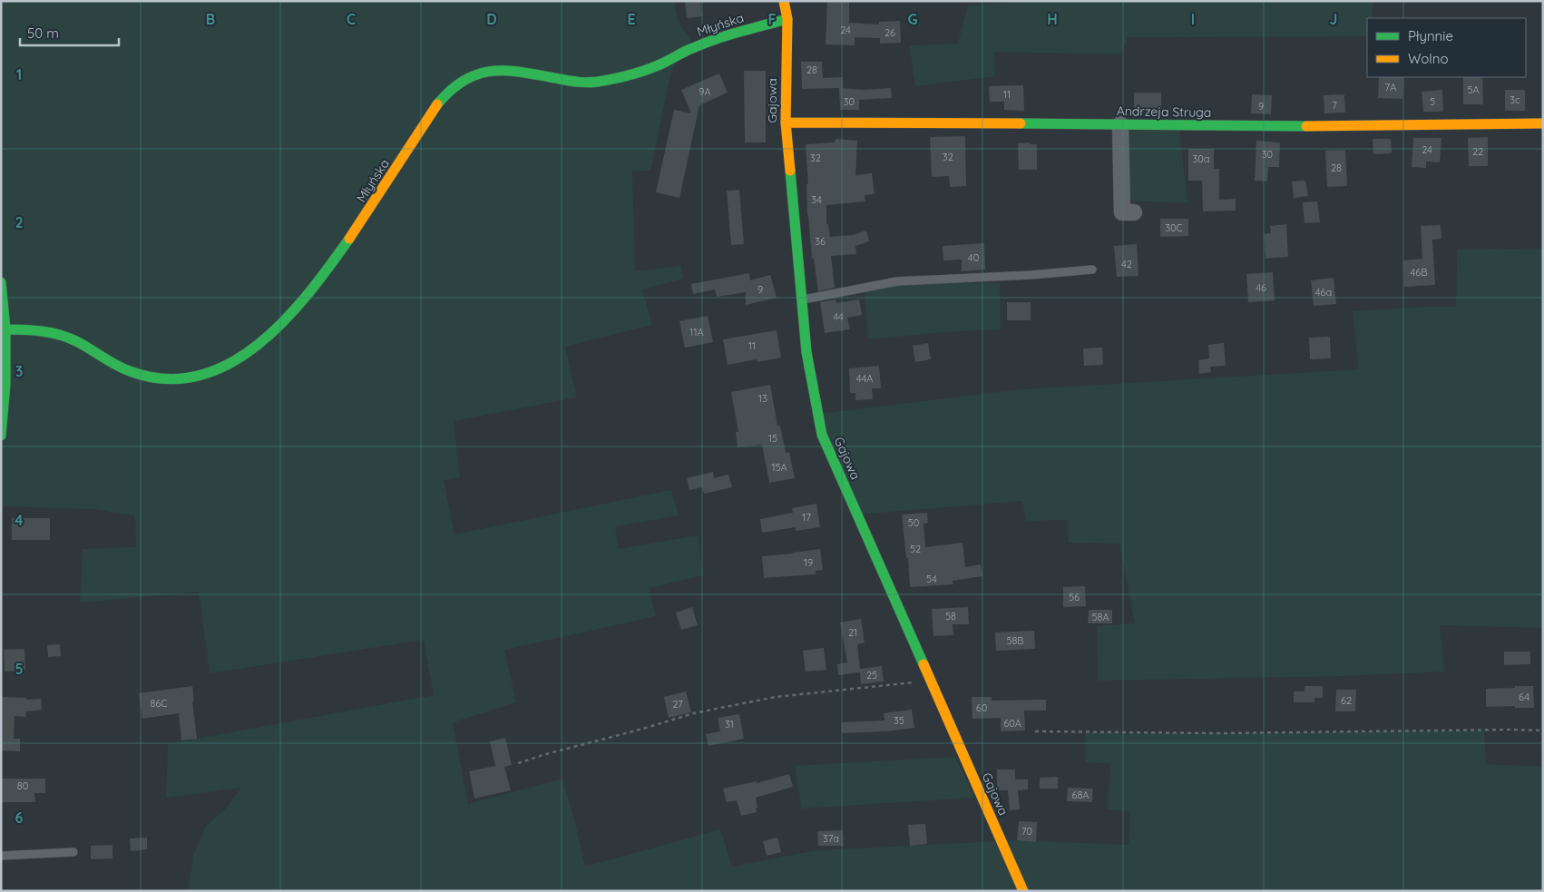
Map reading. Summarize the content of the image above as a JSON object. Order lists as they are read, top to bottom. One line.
{"streets":{"street":["Młyńska","Gajowa","Andrzeja Struga"]},"crossings":[["Młyńska","Gajowa"],["Gajowa","Andrzeja Struga"]],"house_numbers":["24","26","28","7A","5A","9A","11","3c","30","5","7","9","24","22","30","32","32","30a","28","34","30C","36","40","42","46B","46","9","46a","44","11A","11","44A","13","15","15A","17","50","52","19","54","56","58","58A","21","58B","25","64","62","86C","27","60","35","60A","31","80","68A","70","37a"],"legend":["Płynnie","Wolno"],"scale_bar":"50 m","grid":{"columns":["B","C","D","E","F","G","H","I","J"],"rows":["1","2","3","4","5","6"]}}
